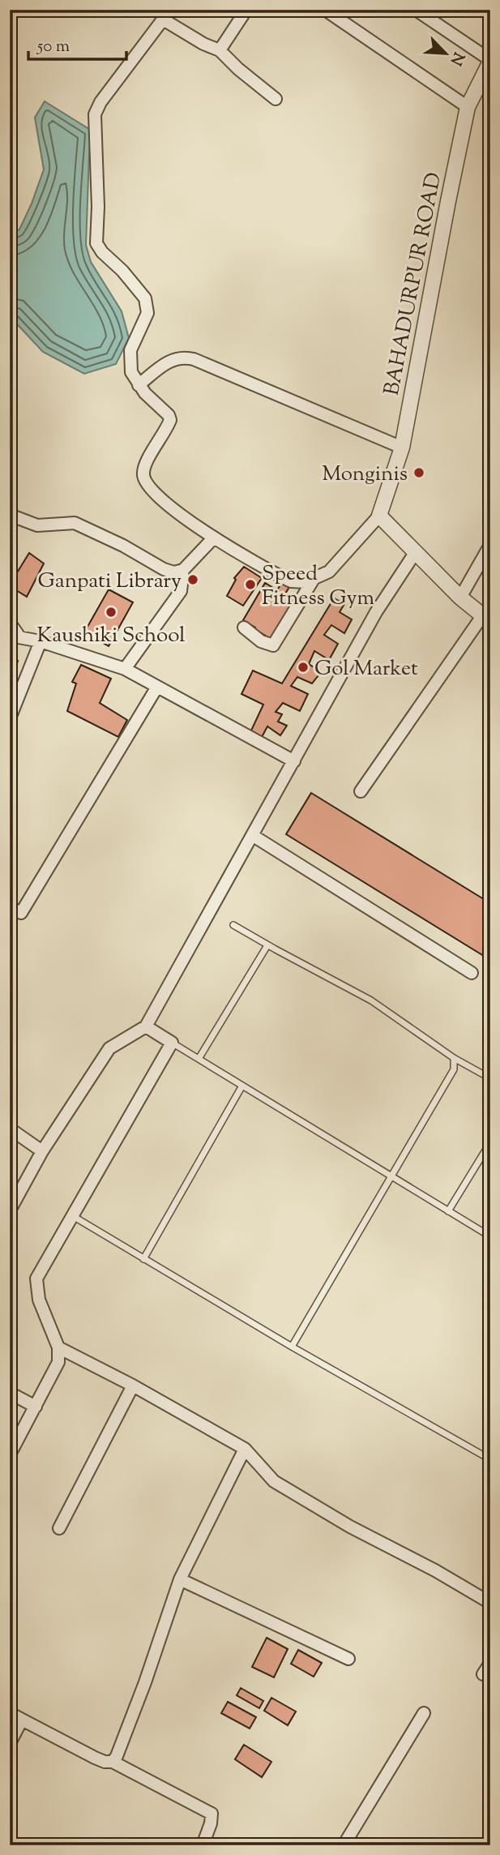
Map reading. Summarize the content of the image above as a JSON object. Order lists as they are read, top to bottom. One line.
{"streets":{"street":["BAHADURPUR ROAD"]},"places":["Monginis","Ganpati Library","Speed Fitness Gym","Kaushiki School","Gol Market"],"scale_bar":"50 m","north":"bottom right"}
